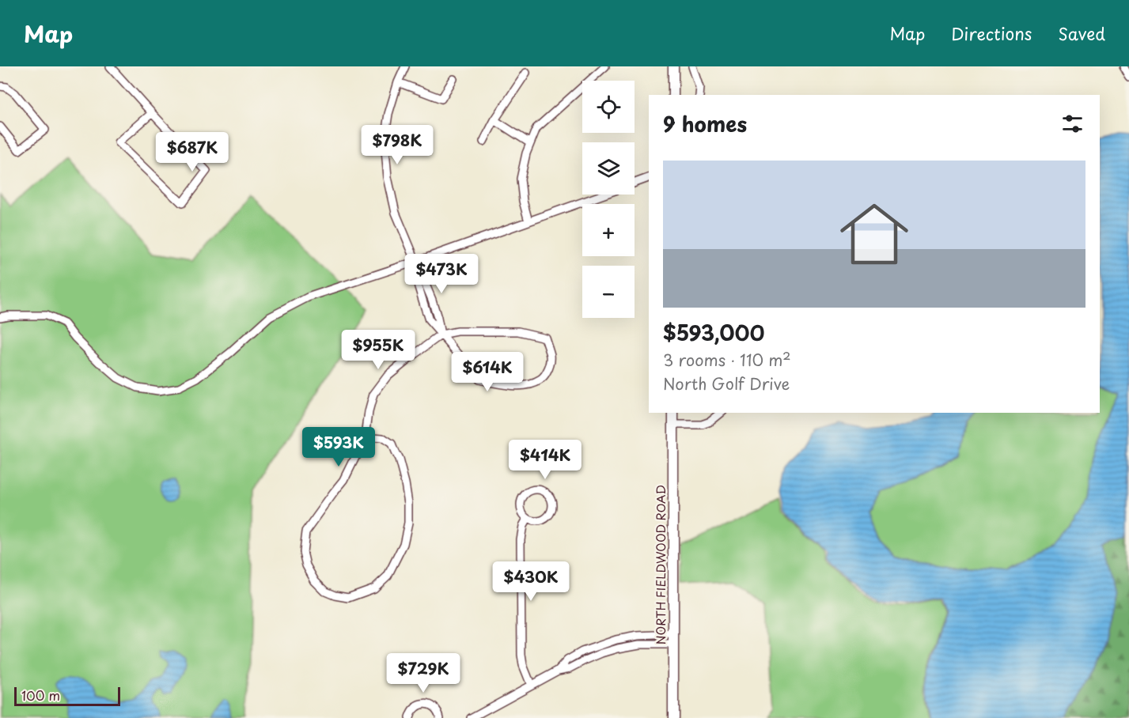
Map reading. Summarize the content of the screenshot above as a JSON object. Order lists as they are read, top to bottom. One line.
{"streets":{"street":["NORTH FIELDWOOD ROAD"]},"scale_bar":"100 m","page":{"header":"Map","nav":["Map","Directions","Saved"],"map_buttons":["+","−"],"heading":"9 homes","price":["$798K","$687K","$473K","$955K","$614K","$593K","$414K","$430K","$729K"],"list":[{"name":"$593,000","note":"3 rooms · 110 m² · North Golf Drive"}],"scale":"100 m"}}
